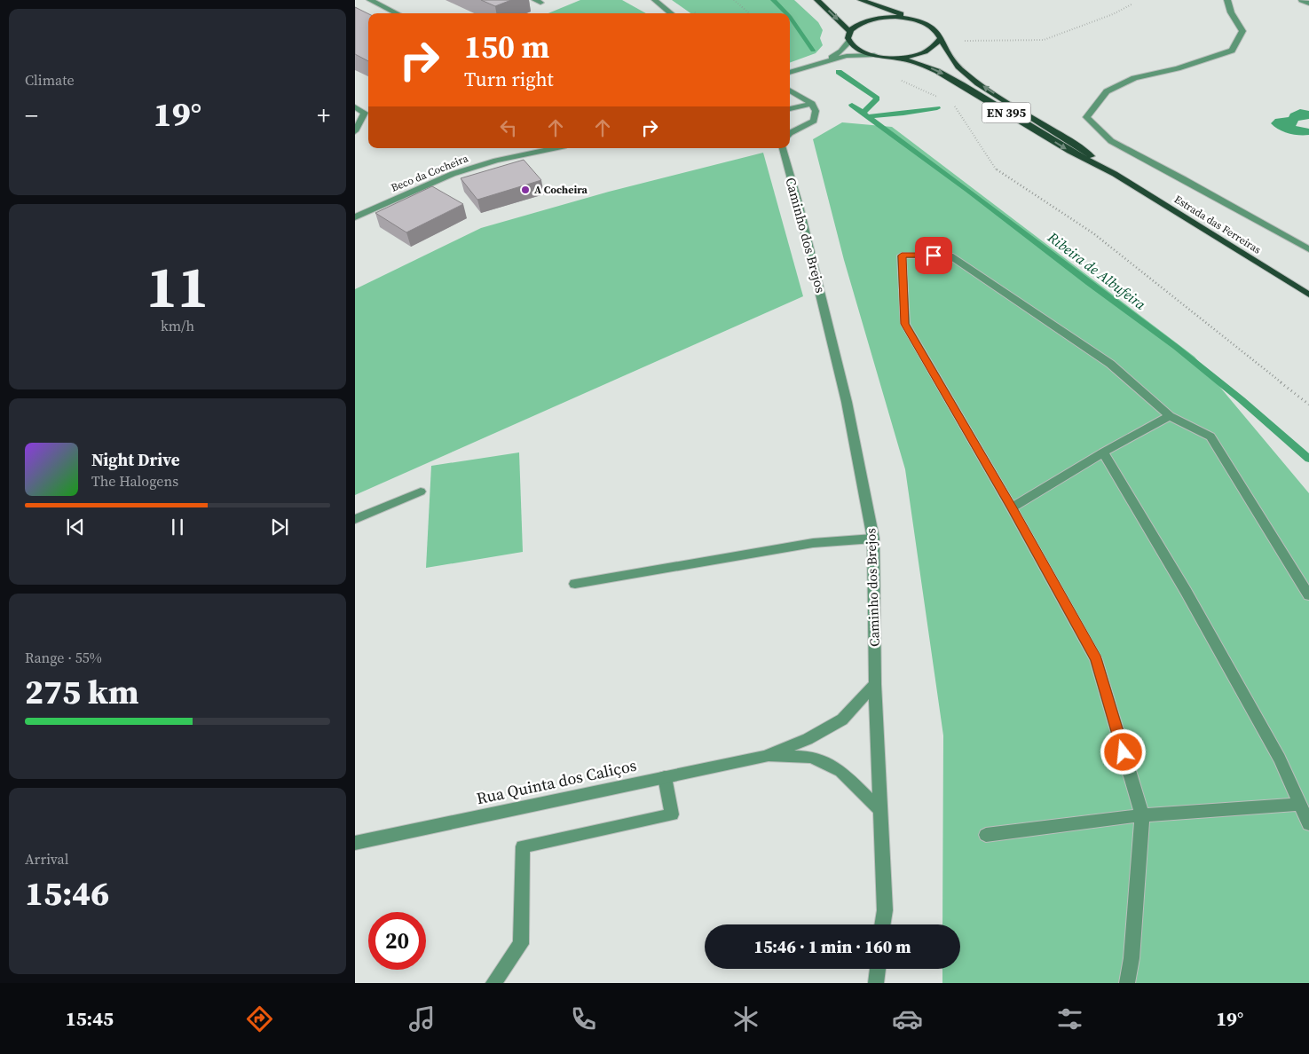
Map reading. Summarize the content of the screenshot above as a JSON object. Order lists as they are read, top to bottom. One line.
{"streets":{"main road":["EN 395","Estrada das Ferreiras"],"street":["Beco da Cocheira","Caminho dos Brejos","Rua Quinta dos Caliços"]},"crossings":[["EN 395","Estrada das Ferreiras"]],"water":["Ribeira de Albufeira"],"places":["A Cocheira"],"page":{"tile":["Climate",["11","km/h"],["Range · 55%","275 km"],["Arrival","15:46"]],"turn":["150 m","Turn right"],"heat":["−","19°","+"],"song":["Night Drive","The Halogens"],"limit":"20","trip":"15:46 · 1 min · 160 m","tabs":["15:45","19°"]}}
